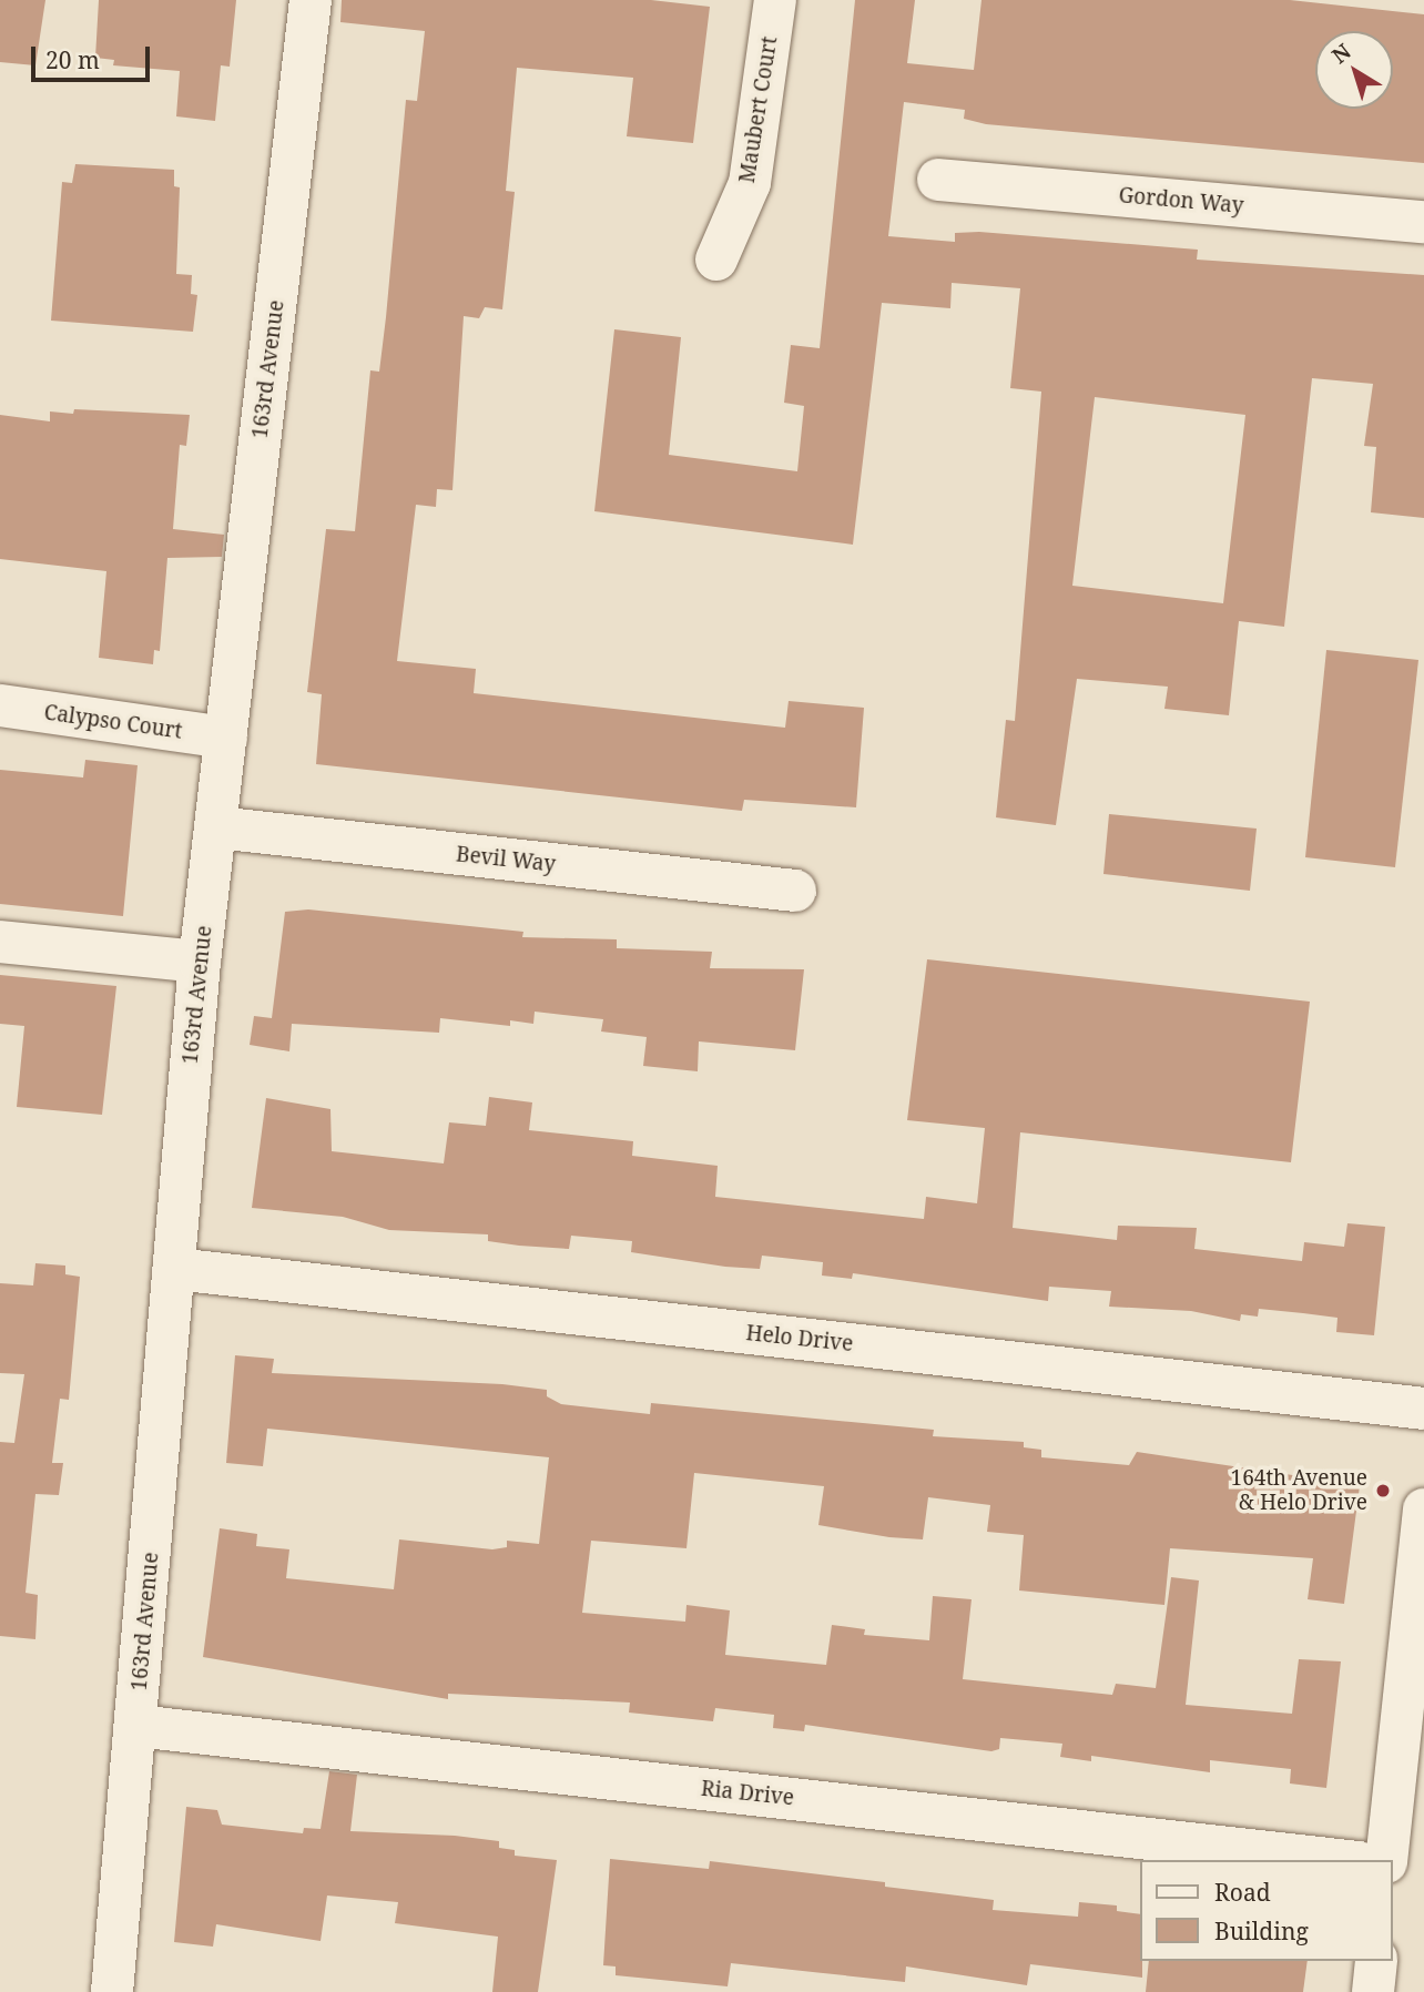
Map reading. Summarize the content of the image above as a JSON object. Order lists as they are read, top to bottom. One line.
{"streets":{"street":["Maubert Court","Gordon Way","163rd Avenue","Calypso Court","Bevil Way","Helo Drive","Ria Drive"]},"crossings":[["163rd Avenue","Calypso Court"],["163rd Avenue","Bevil Way"],["163rd Avenue","Helo Drive"],["163rd Avenue","Ria Drive"]],"places":["164th Avenue & Helo Drive"],"legend":["Road","Building"],"scale_bar":"20 m","north":"top left"}
